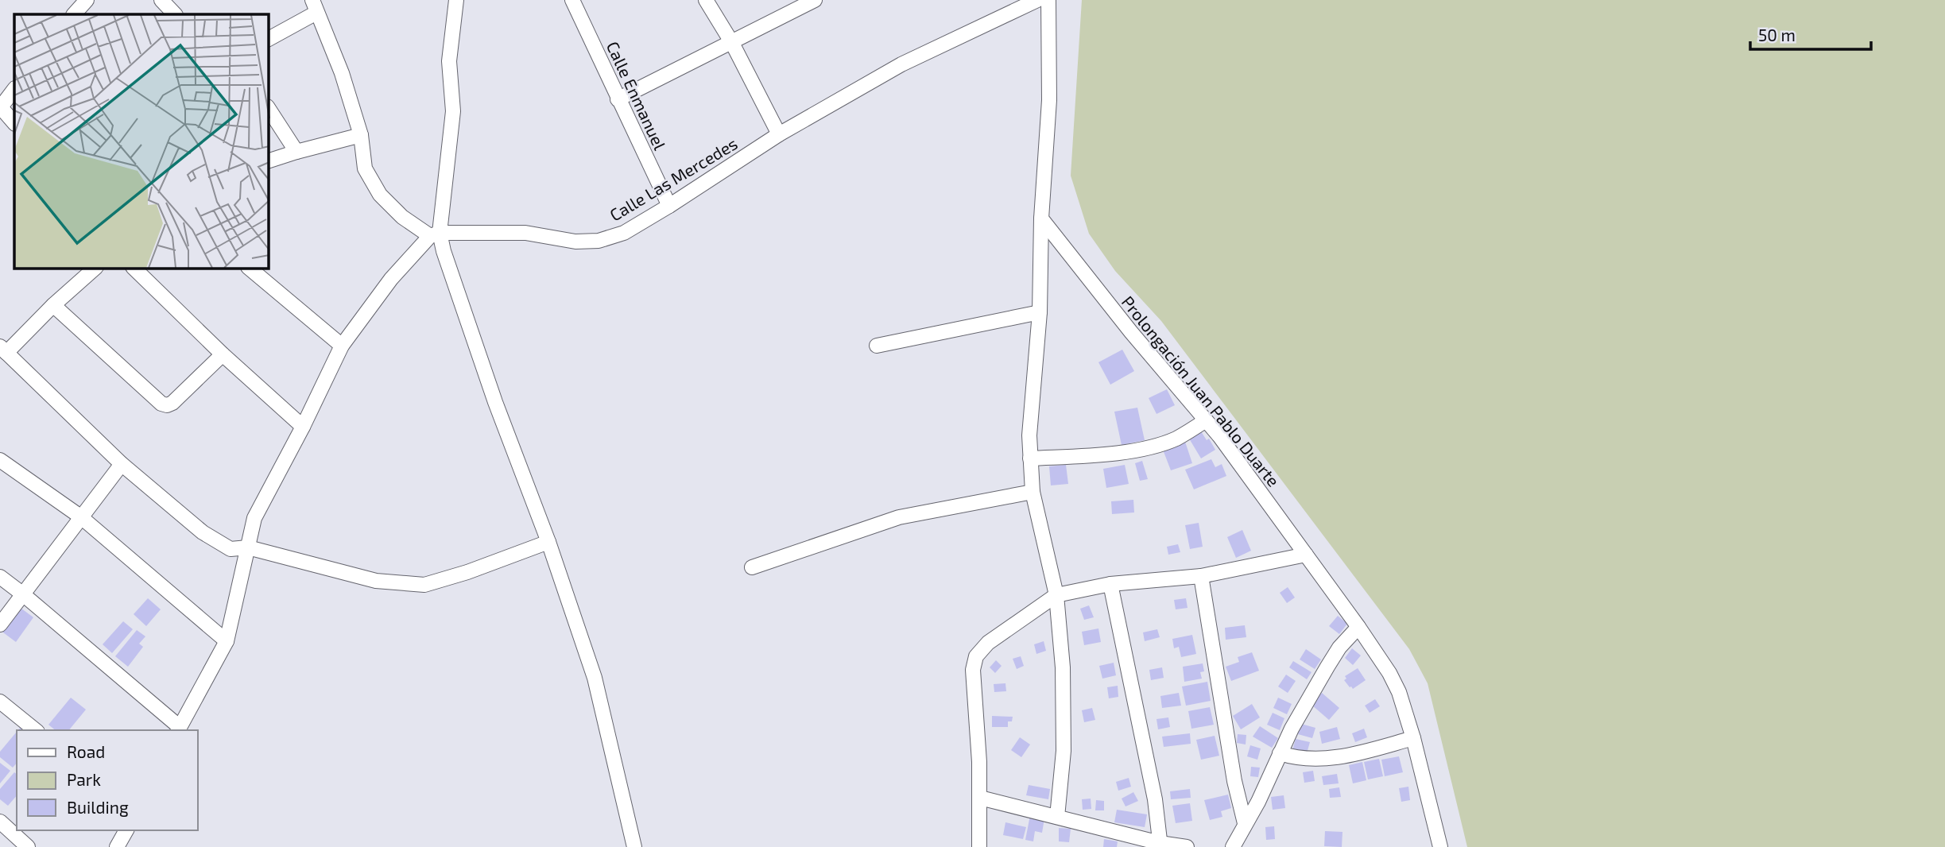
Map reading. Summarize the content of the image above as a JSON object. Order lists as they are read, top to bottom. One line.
{"streets":{"street":["Calle Enmanuel","Calle Las Mercedes","Prolongación Juan Pablo Duarte"]},"crossings":[["Calle Enmanuel","Calle Las Mercedes"]],"legend":["Road","Park","Building"],"scale_bar":"50 m"}
